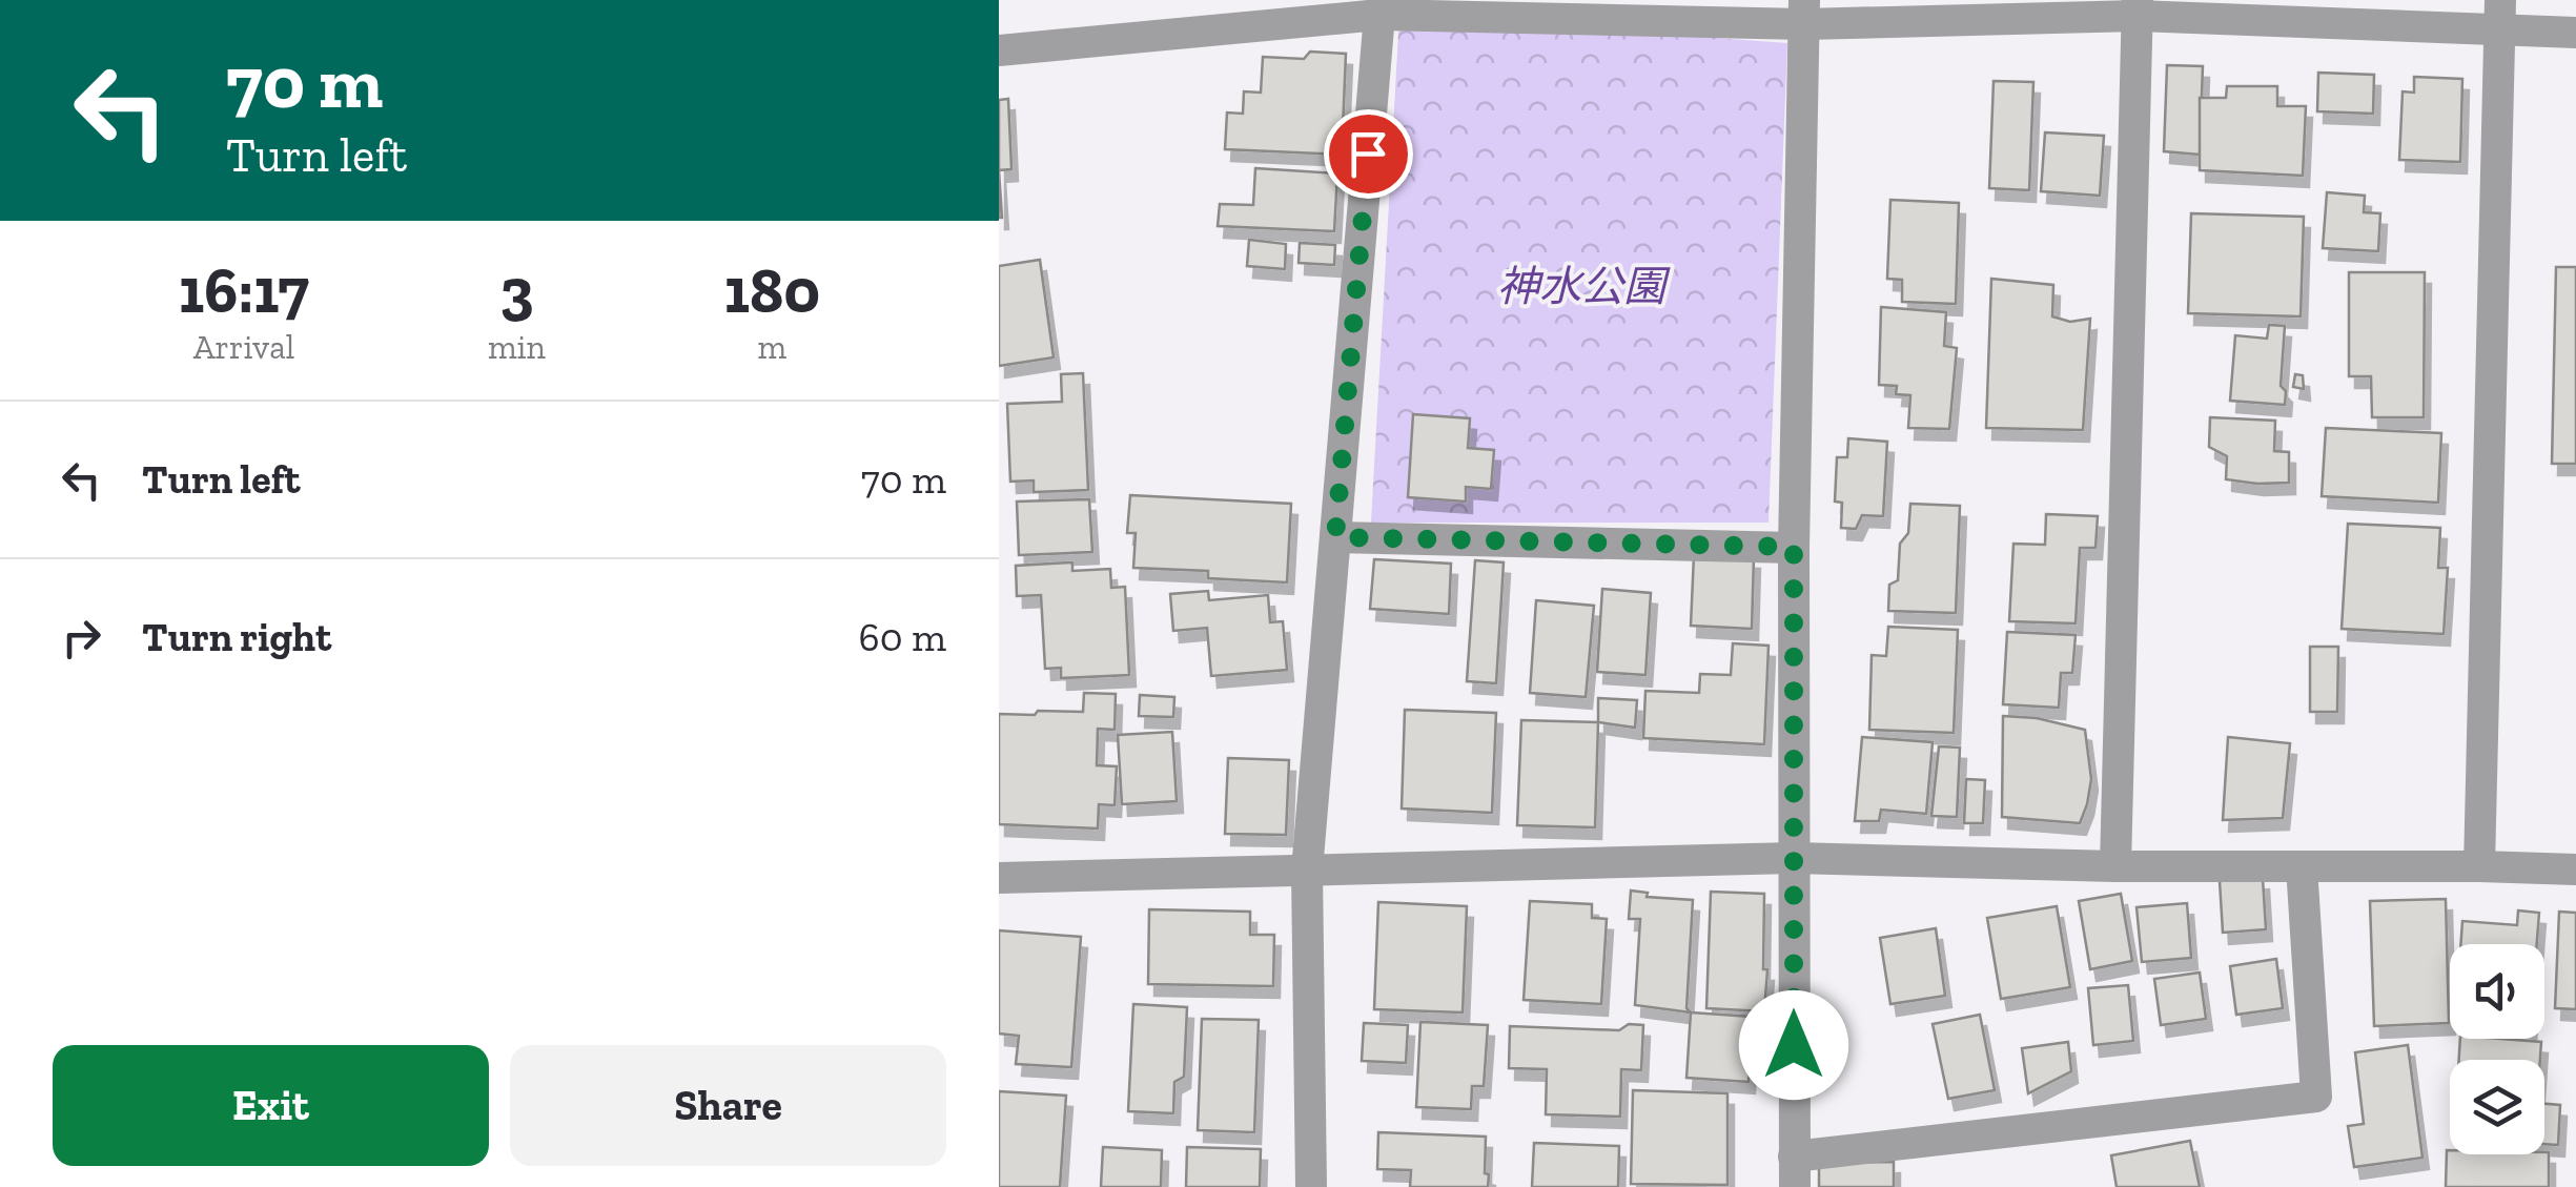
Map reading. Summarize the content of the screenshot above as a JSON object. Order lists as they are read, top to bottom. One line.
{"parks":["神水公園"],"page":{"turn":["70 m","Turn left"],"eta":["16:17","Arrival","3","min","180","m"],"list":[{"name":"Turn left","value":"70 m"},{"name":"Turn right","value":"60 m"}],"buttons":["Exit","Share"]}}
